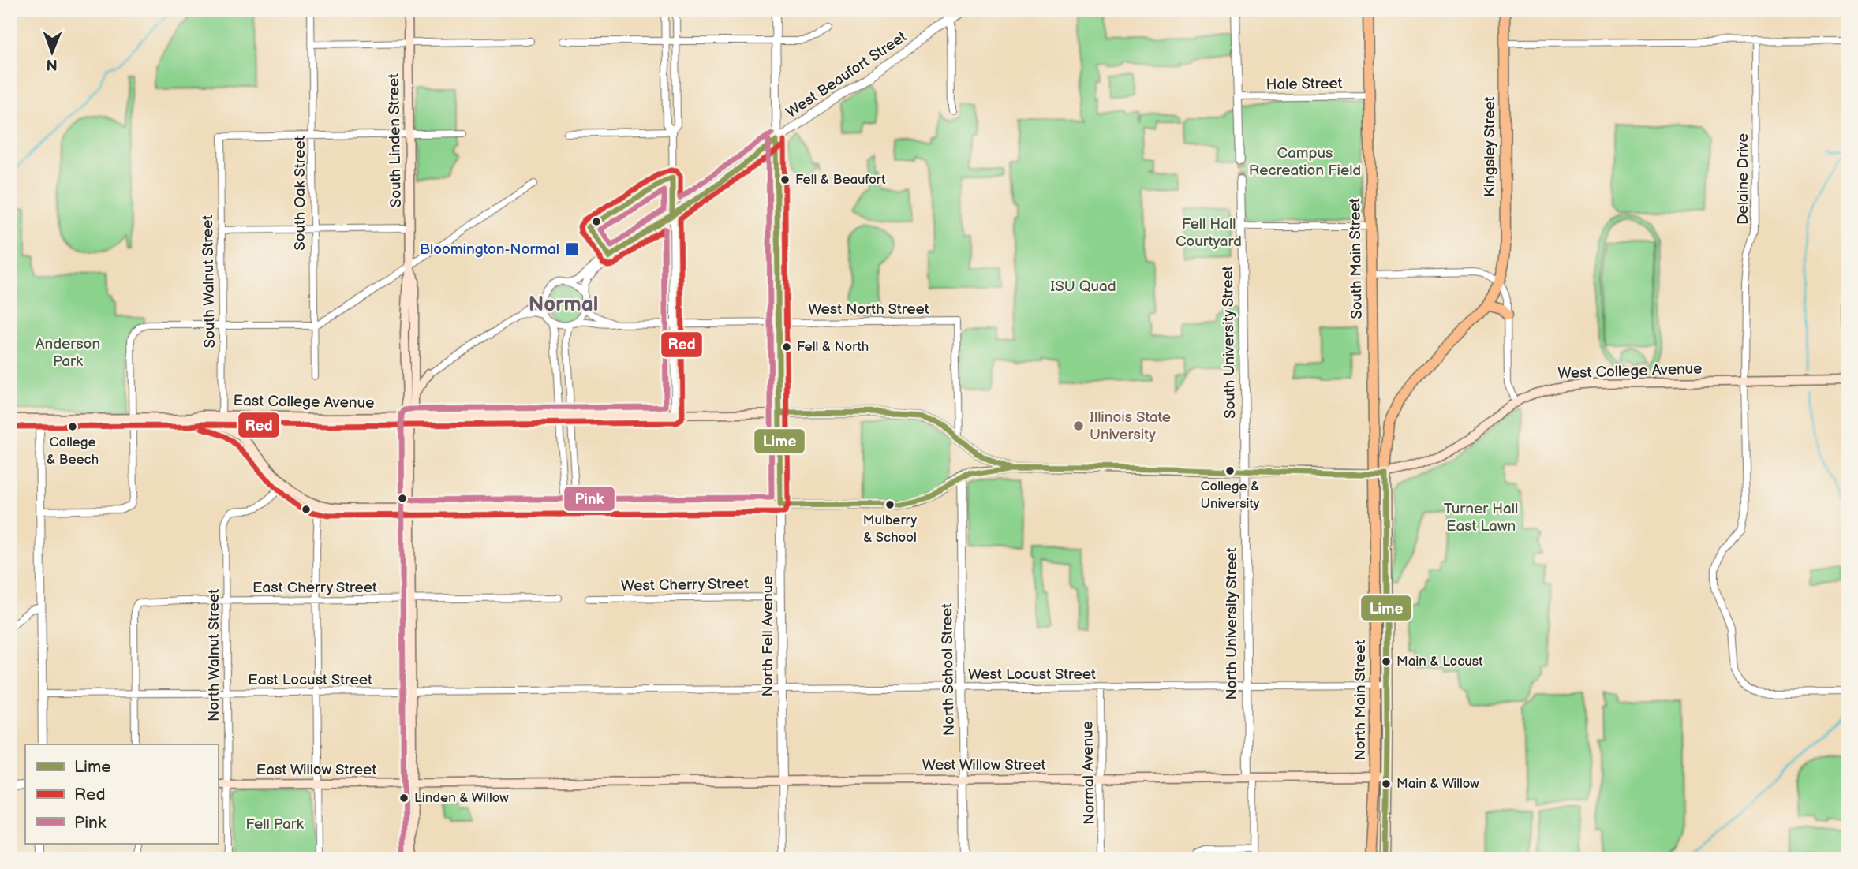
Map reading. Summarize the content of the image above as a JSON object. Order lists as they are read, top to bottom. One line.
{"streets":{"main road":["South Linden Street","Kingsley Street","South Main Street","West College Avenue","East College Avenue","North Main Street","West Willow Street","East Willow Street"],"street":["West Beaufort Street","Hale Street","Delaine Drive","South Oak Street","South Walnut Street","West North Street","South University Street","West Cherry Street","East Cherry Street","North University Street","North Fell Avenue","North Walnut Street","North School Street","West Locust Street","East Locust Street","Normal Avenue"]},"crossings":[["West Beaufort Street","West North Street"],["West Beaufort Street","North Fell Avenue"],["Hale Street","South Main Street"],["South Linden Street","East College Avenue"],["Kingsley Street","West College Avenue"],["Kingsley Street","North Main Street"],["Delaine Drive","West College Avenue"],["South Oak Street","South Walnut Street"],["South Main Street","West College Avenue"],["South Main Street","North Main Street"],["South Walnut Street","East College Avenue"],["West North Street","West College Avenue"],["West North Street","North Fell Avenue"],["South University Street","West College Avenue"],["South University Street","North University Street"],["West College Avenue","East College Avenue"],["West College Avenue","North University Street"],["West College Avenue","North Fell Avenue"],["West College Avenue","North Main Street"],["West Cherry Street","North Fell Avenue"],["East Cherry Street","North Walnut Street"],["East Cherry Street","East Locust Street"],["North University Street","West Locust Street"],["North University Street","West Willow Street"],["North Fell Avenue","West Locust Street"],["North Fell Avenue","West Willow Street"],["North Walnut Street","East Locust Street"],["North Walnut Street","East Willow Street"],["North School Street","West Locust Street"],["North School Street","West Willow Street"],["West Locust Street","East Locust Street"],["West Locust Street","North Main Street"],["West Locust Street","Normal Avenue"],["North Main Street","West Willow Street"],["West Willow Street","East Willow Street"],["West Willow Street","Normal Avenue"]],"districts":["Normal"],"parks":["Campus Recreation Field","Fell Hall Courtyard","ISU Quad","Anderson Park","Turner Hall East Lawn","Fell Park"],"places":{"other":["Fell & Beaufort","Fell & North","Illinois State University","College & Beech","College & University","Mulberry & School","Main & Locust","Main & Willow","Linden & Willow"],"transit":["Bloomington-Normal"]},"lines":["transit line Pink","transit line Lime","transit line Red"],"legend":["Lime","Red","Pink"],"north":"bottom"}
